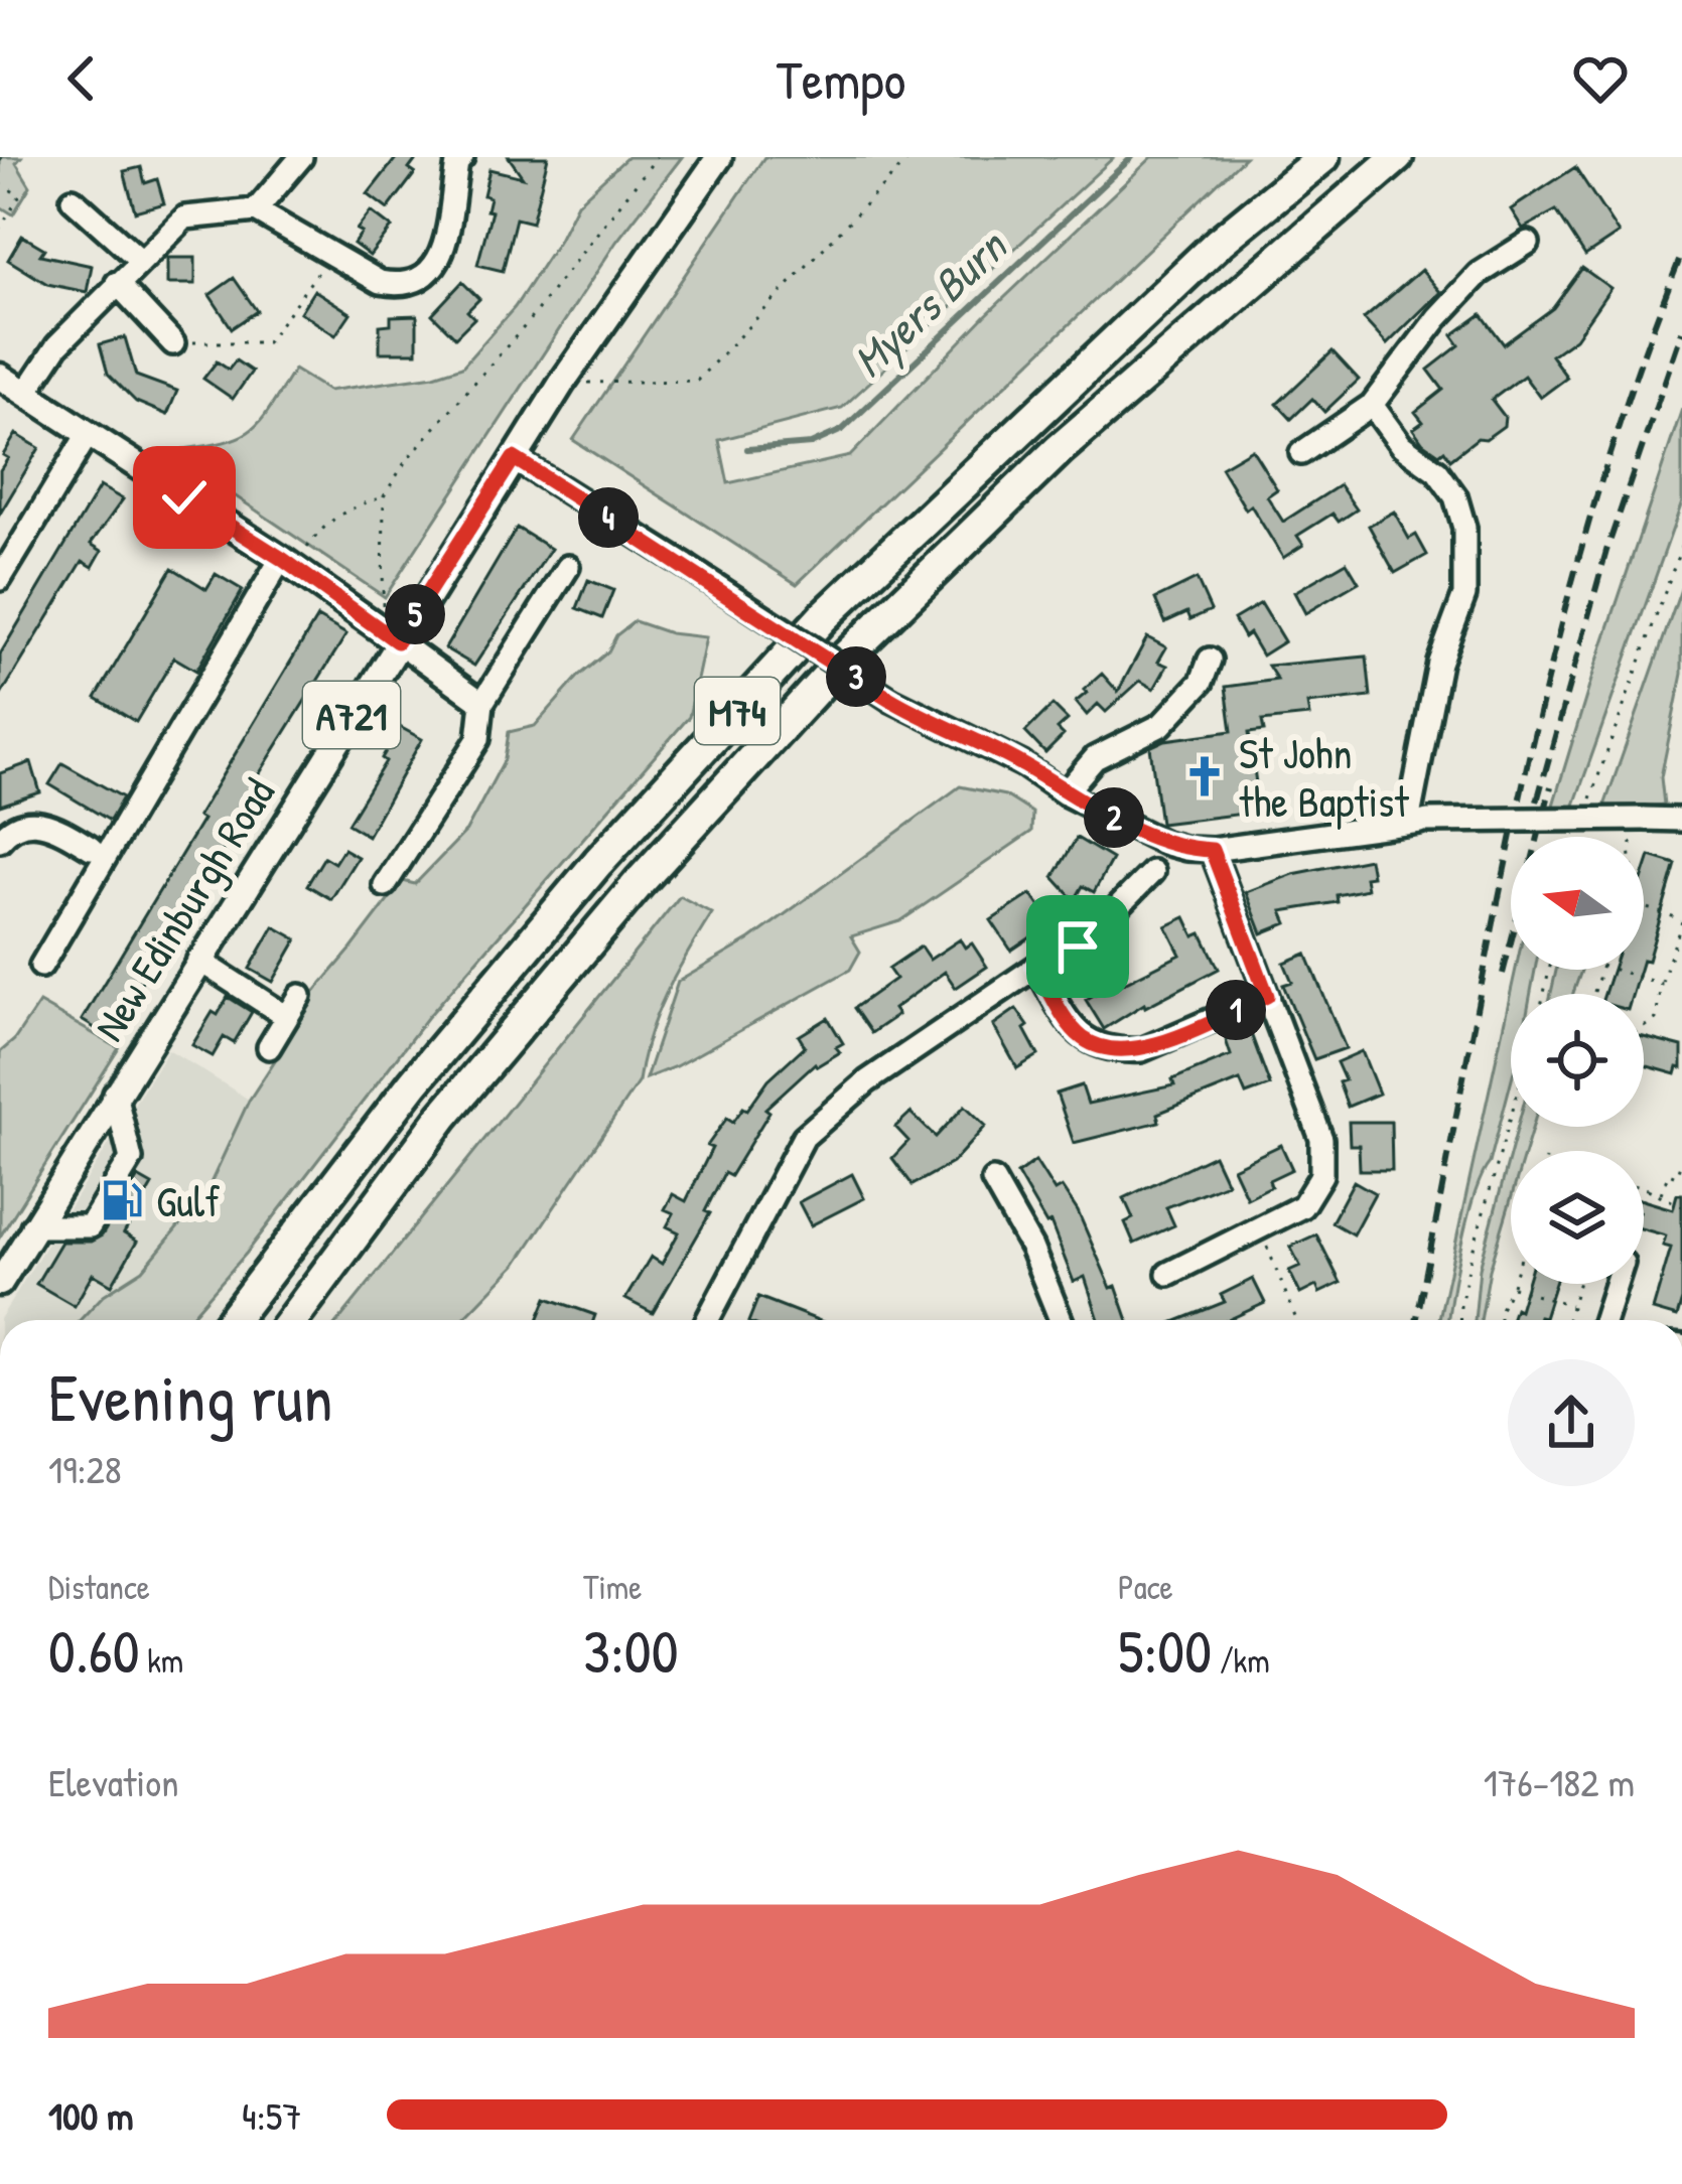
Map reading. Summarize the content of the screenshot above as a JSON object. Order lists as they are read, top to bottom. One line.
{"streets":{"highway":["M74"],"main road":["A721","New Edinburgh Road"]},"water":["Myers Burn"],"places":{"church":["St John the Baptist"],"fuel station":["Gulf"]},"north":"left","page":{"header":"Tempo","pins":["4","5","3","2","1"],"heading":["Evening run","19:28"],"stats":[["Distance","0.60 km"],["Time","3:00"],["Pace","5:00 /km"]],"chart":["Elevation","176–182 m"],"list":[{"name":"100 m","note":"4:57"}]}}
